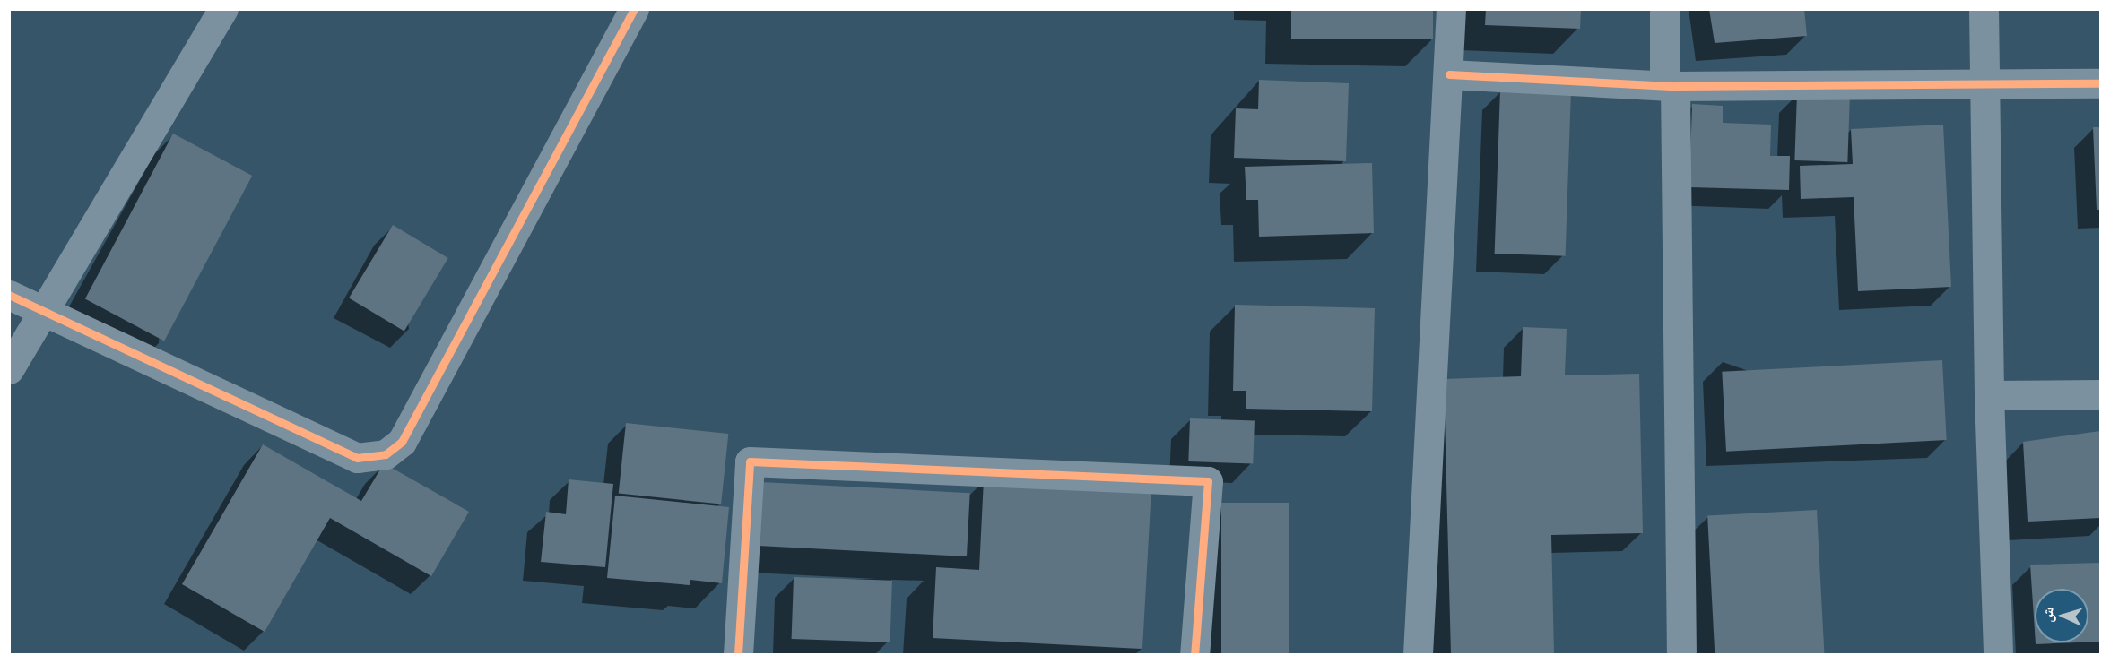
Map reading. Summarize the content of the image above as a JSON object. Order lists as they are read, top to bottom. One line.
{"north":"left"}
